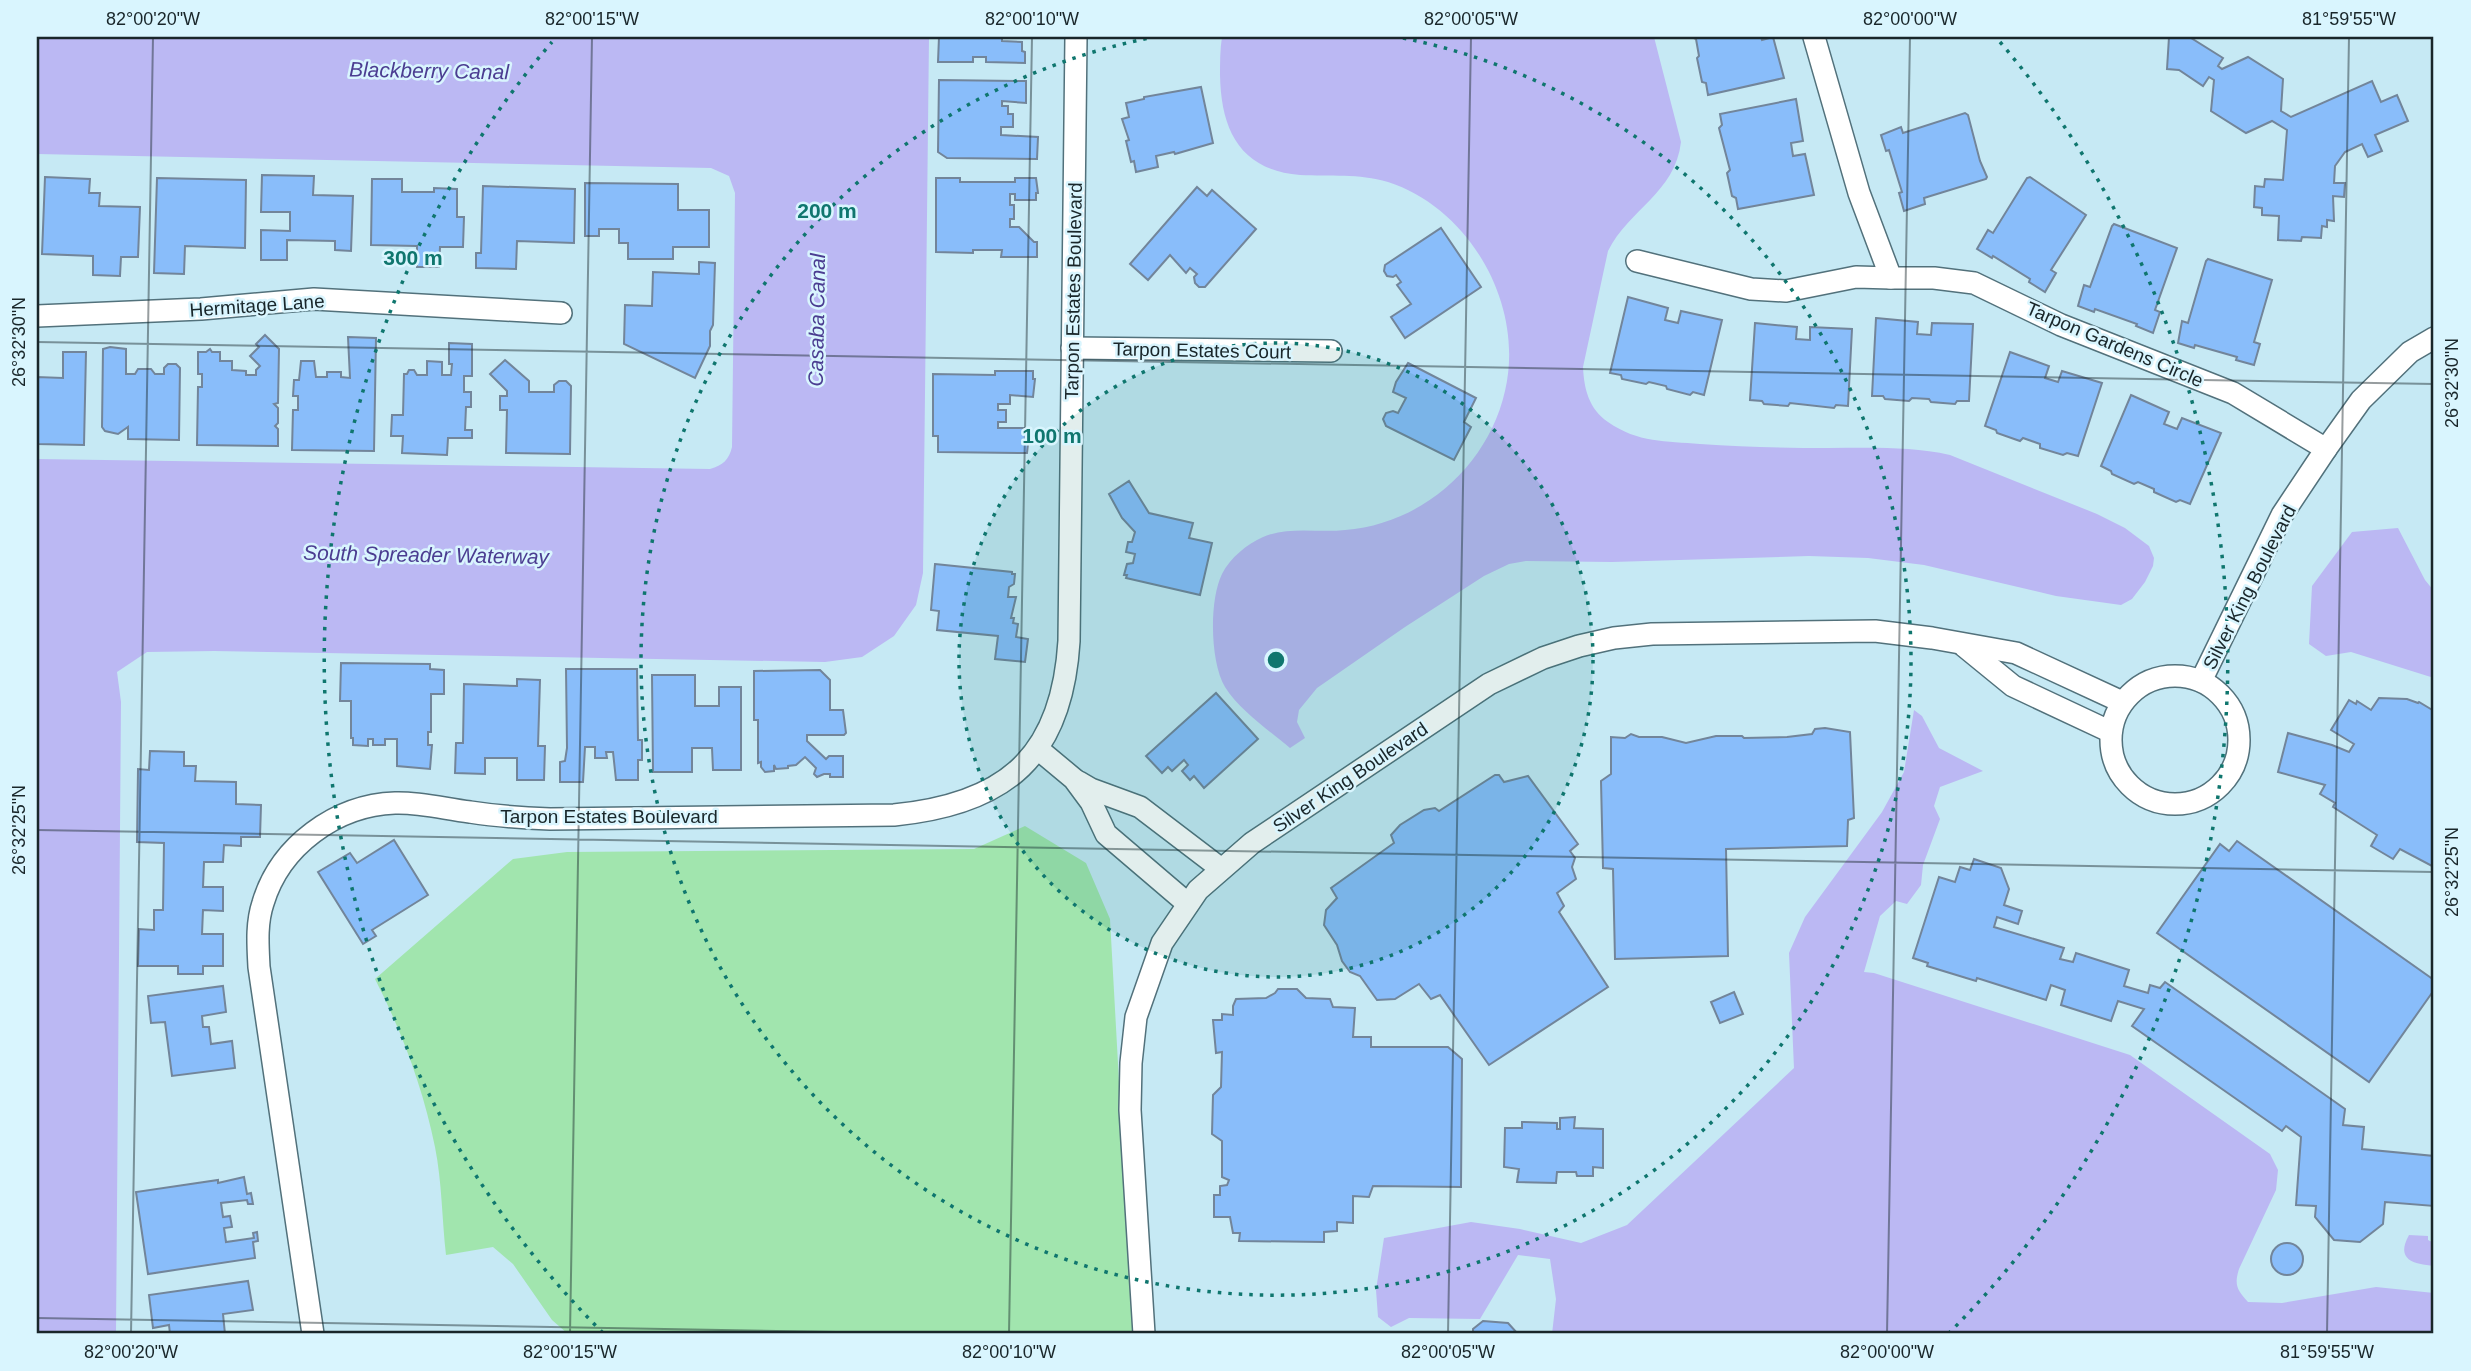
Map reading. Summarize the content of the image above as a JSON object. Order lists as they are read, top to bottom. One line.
{"streets":{"street":["Tarpon Estates Boulevard","Hermitage Lane","Tarpon Gardens Circle","Tarpon Estates Court","Silver King Boulevard"]},"crossings":[["Tarpon Estates Boulevard","Tarpon Estates Court"],["Tarpon Gardens Circle","Silver King Boulevard"]],"water":["Blackberry Canal","Casaba Canal","South Spreader Waterway"],"coordinates":["82°00'20\"W","82°00'15\"W","82°00'10\"W","82°00'05\"W","82°00'00\"W","81°59'55\"W","26°32'30\"N","26°32'25\"N"],"rings":["200 m","300 m","100 m"]}
